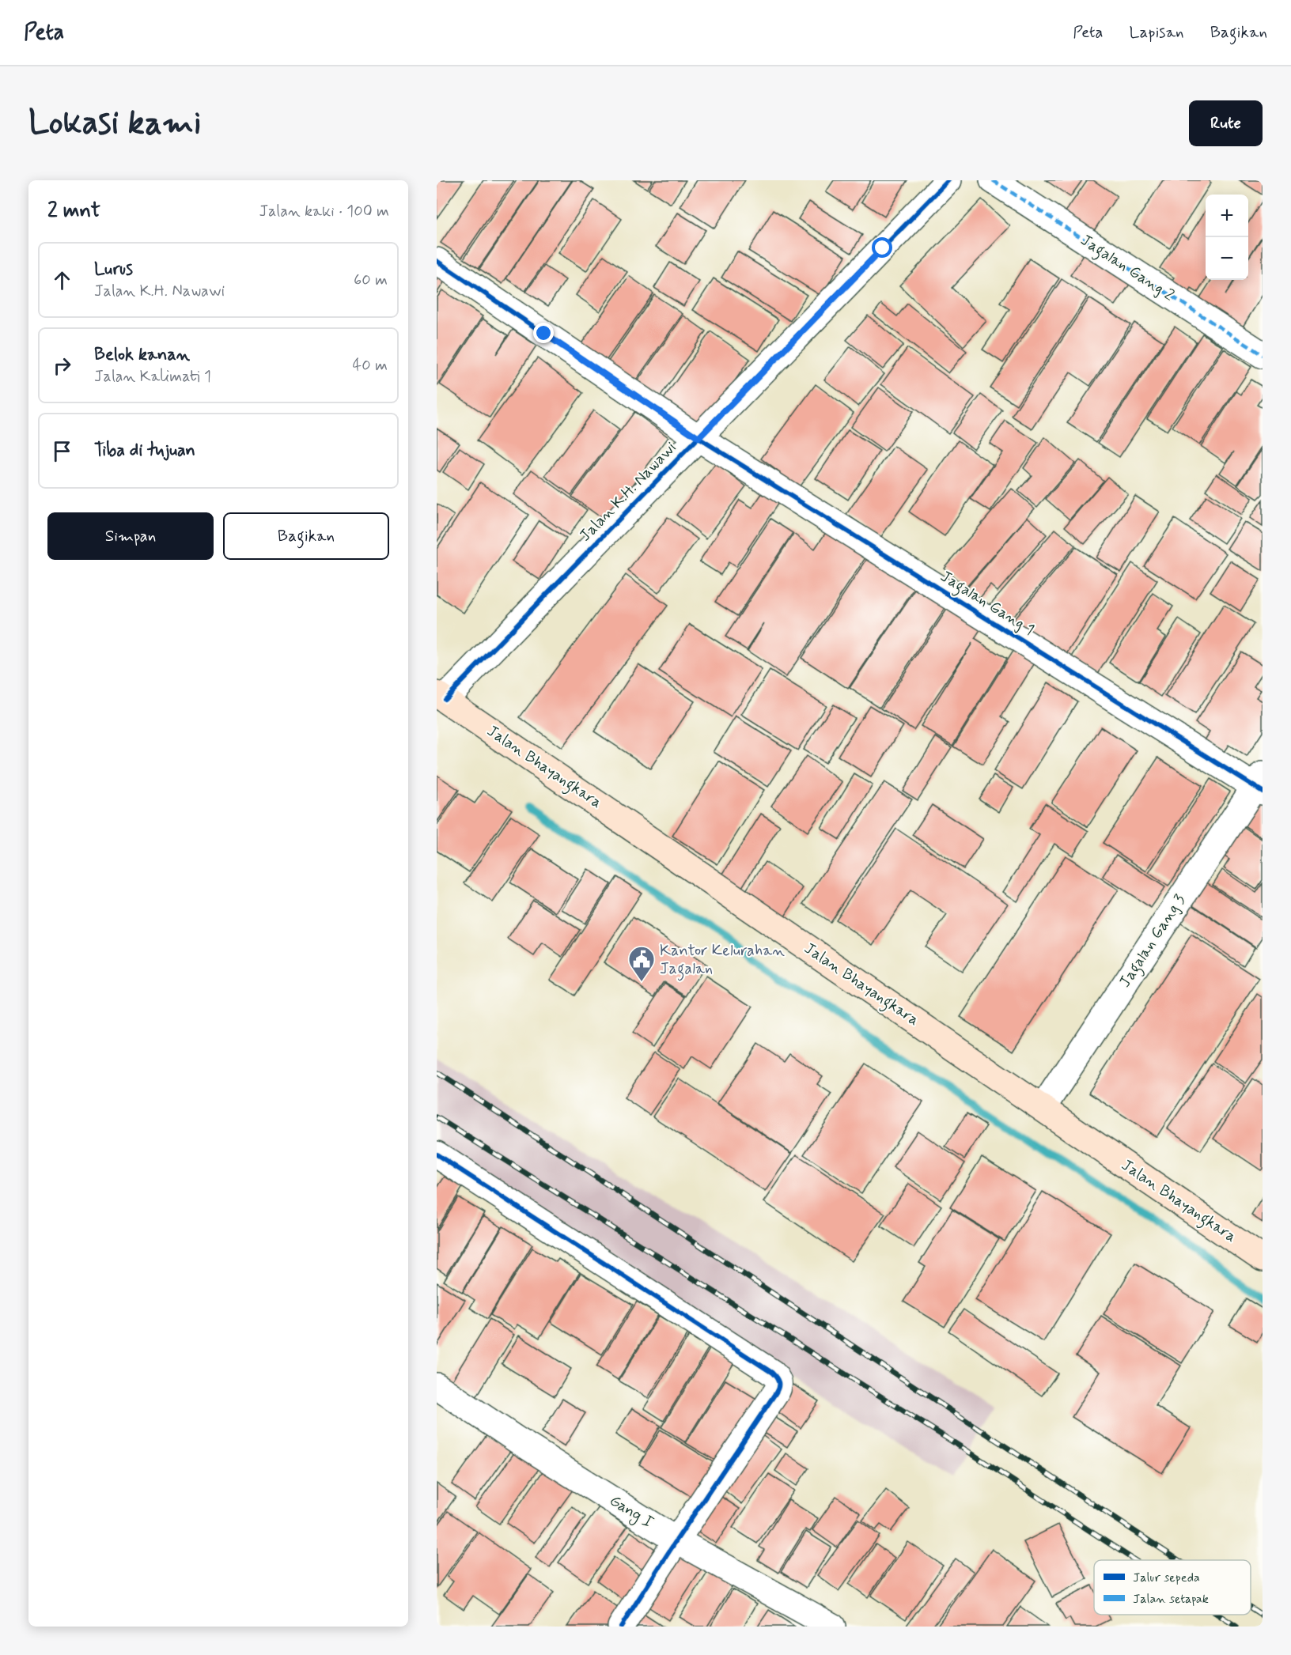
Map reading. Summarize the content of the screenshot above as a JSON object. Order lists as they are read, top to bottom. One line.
{"streets":{"main road":["Jalan Bhayangkara"],"street":["Jagalan Gang 2","Jalan K.H. Nawawi","Jagalan Gang 1","Jagalan Gang 3","Gang I"]},"crossings":[["Jalan K.H. Nawawi","Jagalan Gang 1"],["Jalan K.H. Nawawi","Jalan Bhayangkara"],["Jagalan Gang 1","Jagalan Gang 3"],["Jalan Bhayangkara","Jagalan Gang 3"]],"places":{"public building":["Kantor Kelurahan Jagalan"]},"legend":["Jalur sepeda","Jalan setapak"],"page":{"header":"Peta","nav":["Peta","Lapisan","Bagikan"],"buttons":["Rute",["Simpan","Bagikan"]],"title":"Lokasi kami","heading":["2 mnt","Jalan kaki · 100 m"],"map_buttons":["+","−"],"list":[["Lurus","Jalan K.H. Nawawi","60 m"],["Belok kanan","Jalan Kalimati 1","40 m"],"Tiba di tujuan"]}}
